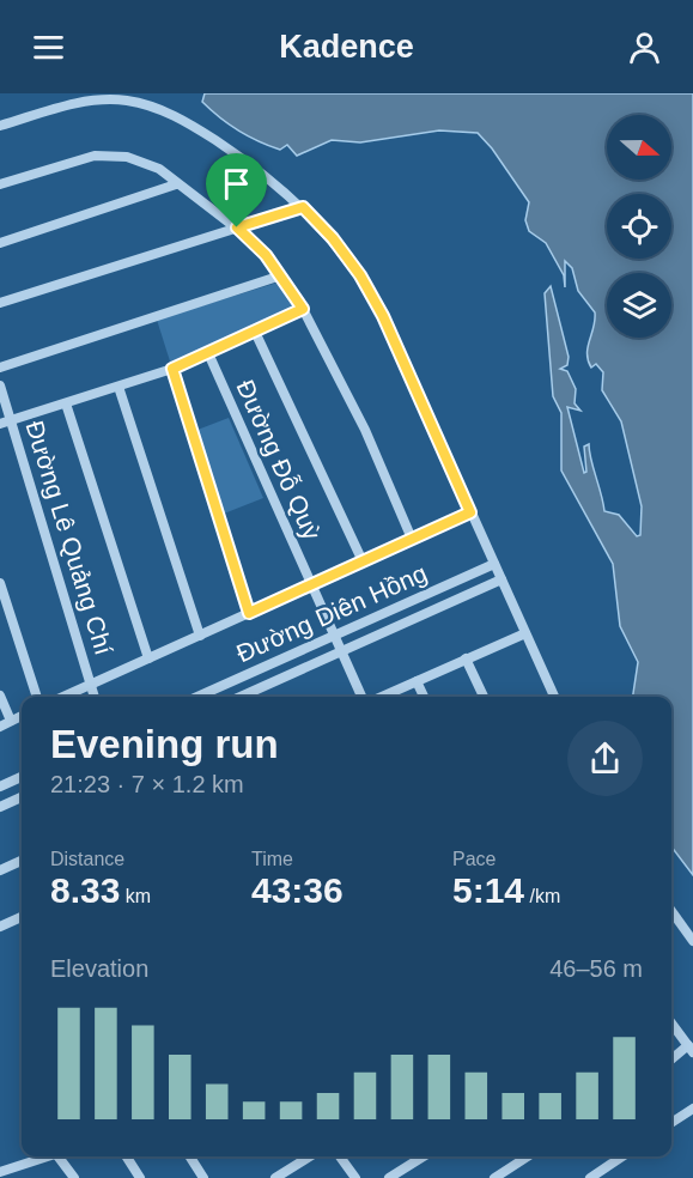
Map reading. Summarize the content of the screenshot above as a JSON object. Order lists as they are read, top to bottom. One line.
{"streets":{"street":["Đường Đỗ Quỳ","Đường Lê Quảng Chí","Đường Diên Hồng"]},"crossings":[["Đường Đỗ Quỳ","Đường Diên Hồng"]],"north":"right","page":{"header":"Kadence","heading":["Evening run","21:23 · 7 × 1.2 km"],"stats":[["Distance","8.33 km"],["Time","43:36"],["Pace","5:14 /km"]],"chart":["Elevation","46–56 m"]}}
